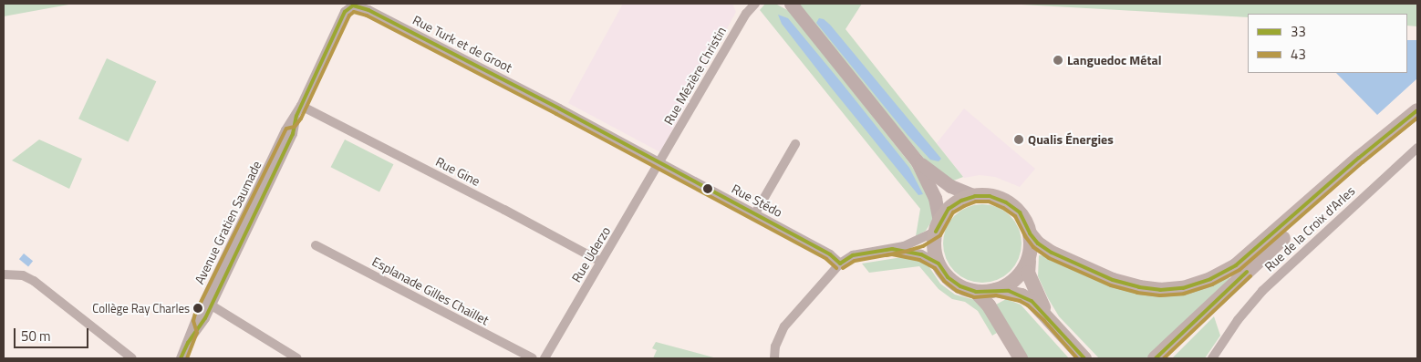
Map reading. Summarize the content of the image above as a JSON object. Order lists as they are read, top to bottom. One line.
{"streets":{"street":["Rue Turk et de Groot","Rue Mézière Christin","Rue Gine","Rue Stédo","Avenue Gratien Saumade","Rue de la Croix d'Arles","Rue Uderzo","Esplanade Gilles Chaillet"]},"crossings":[["Rue Turk et de Groot","Rue Mézière Christin"],["Rue Turk et de Groot","Rue Gine"],["Rue Turk et de Groot","Rue Stédo"],["Rue Turk et de Groot","Avenue Gratien Saumade"],["Rue Turk et de Groot","Rue Uderzo"],["Rue Mézière Christin","Rue Stédo"],["Rue Mézière Christin","Rue Uderzo"],["Rue Gine","Avenue Gratien Saumade"],["Rue Gine","Rue Uderzo"],["Rue Stédo","Rue Uderzo"]],"places":["Languedoc Métal","Qualis Énergies","Collège Ray Charles"],"lines":["transit line 33","transit line 43"],"legend":["33","43"],"scale_bar":"50 m"}
